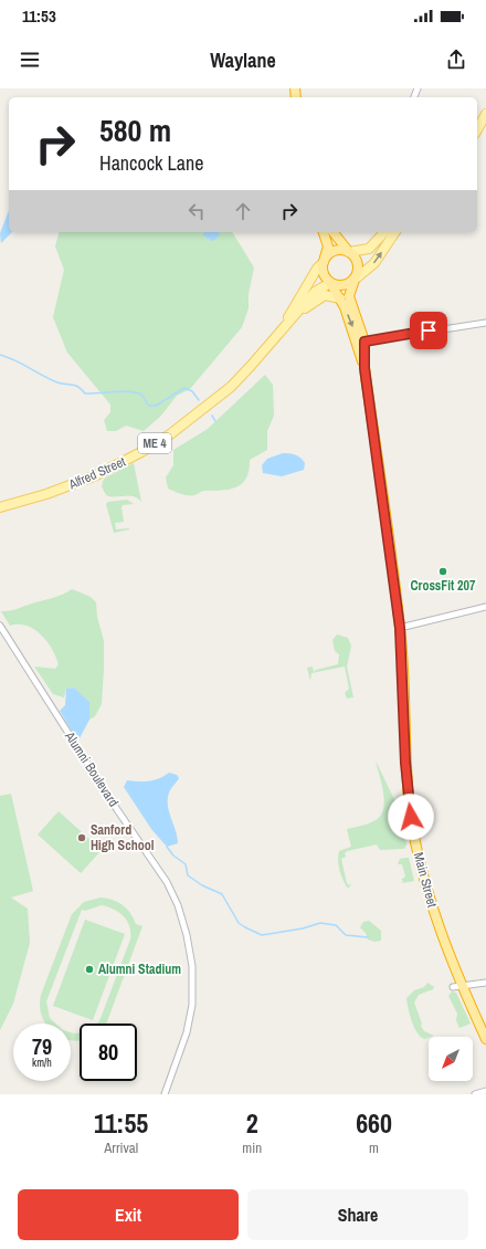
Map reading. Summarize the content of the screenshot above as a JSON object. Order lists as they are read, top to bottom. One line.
{"streets":{"highway":["ME 4","Main Street"],"main road":["Alfred Street"],"street":["Alumni Boulevard"]},"crossings":[["ME 4","Alfred Street"],["ME 4","Main Street"],["Alfred Street","Main Street"]],"places":["CrossFit 207","Sanford High School","Alumni Stadium"],"north":"bottom left","page":{"status":"11:53","header":"Waylane","turn":["580 m","Hancock Lane"],"speed":"79 km/h","limit":"80","eta":["11:55","Arrival","2","min","660","m"],"buttons":["Exit","Share"]}}
